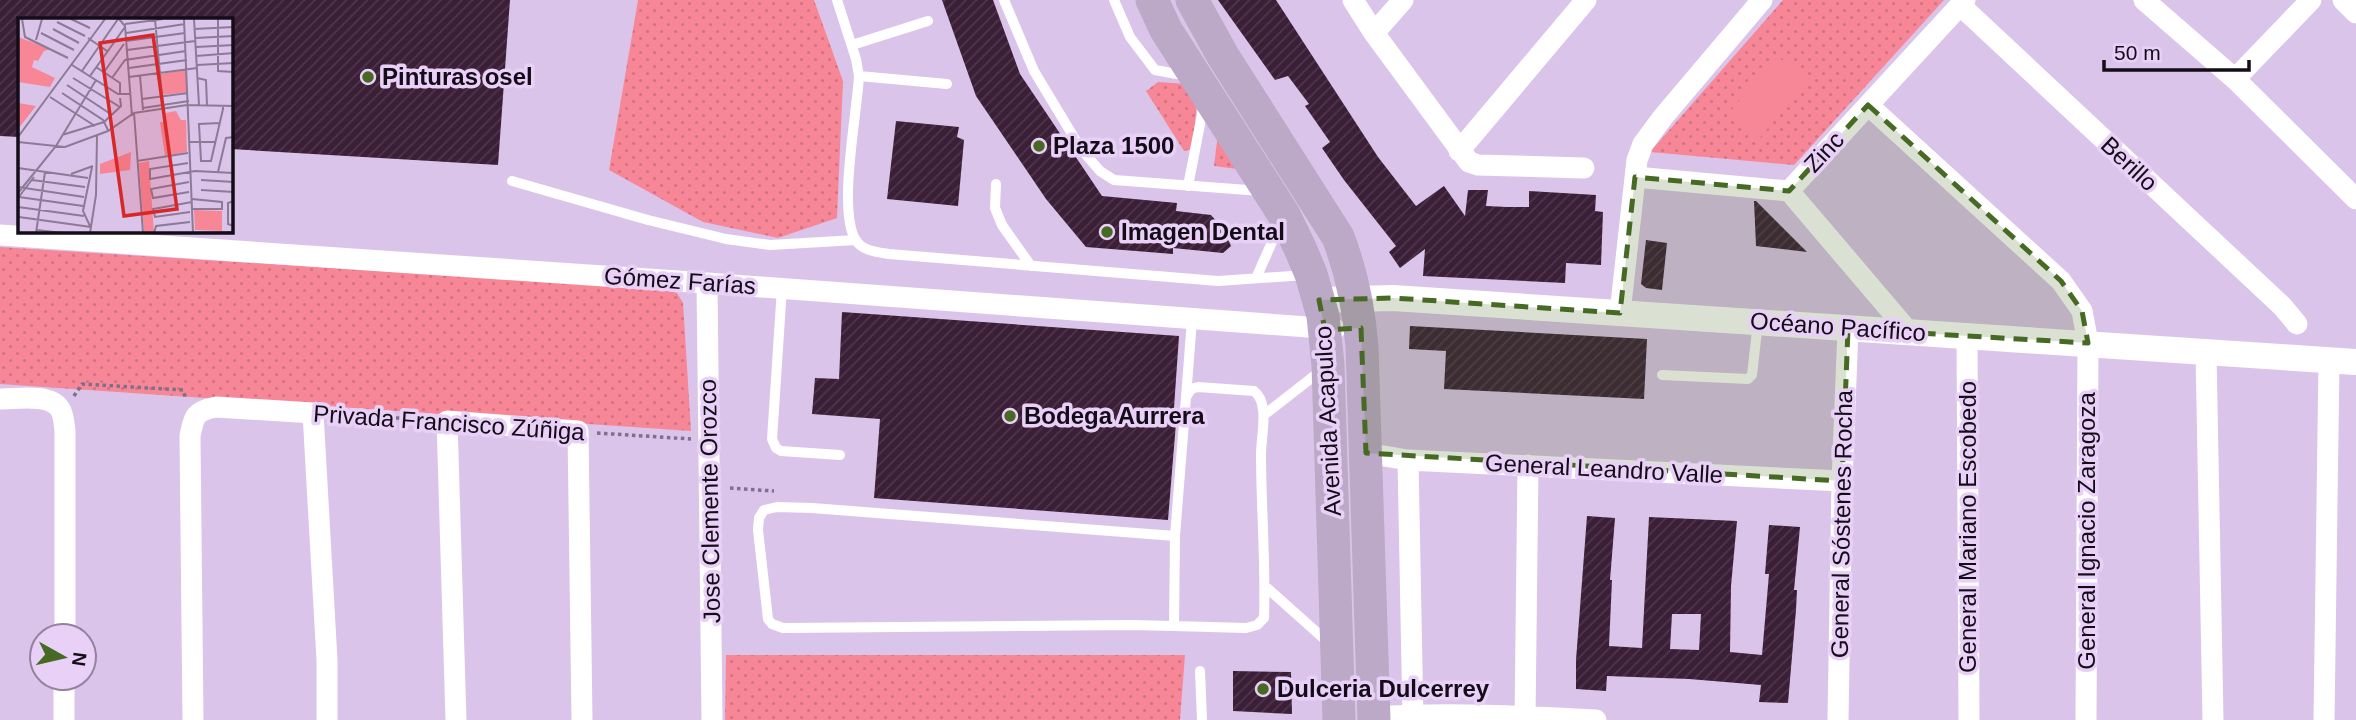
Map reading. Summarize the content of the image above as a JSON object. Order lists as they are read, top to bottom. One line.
{"streets":{"main road":["Avenida Acapulco"],"street":["Zinc","Berillo","Gómez Farías","Océano Pacífico","Privada Francisco Zúñiga","General Leandro Valle","Jose Clemente Orozco","General Sóstenes Rocha","General Mariano Escobedo","General Ignacio Zaragoza"]},"crossings":[["Zinc","Berillo"],["Zinc","General Ignacio Zaragoza"],["Gómez Farías","Océano Pacífico"],["Gómez Farías","Avenida Acapulco"],["Gómez Farías","Jose Clemente Orozco"],["Océano Pacífico","Avenida Acapulco"],["Océano Pacífico","General Sóstenes Rocha"],["Océano Pacífico","General Mariano Escobedo"],["Océano Pacífico","General Ignacio Zaragoza"],["Avenida Acapulco","General Leandro Valle"],["Privada Francisco Zúñiga","Jose Clemente Orozco"],["General Leandro Valle","General Sóstenes Rocha"]],"places":["Pinturas osel","Plaza 1500","Imagen Dental","Bodega Aurrera","Dulceria Dulcerrey"],"scale_bar":"50 m","north":"right"}
